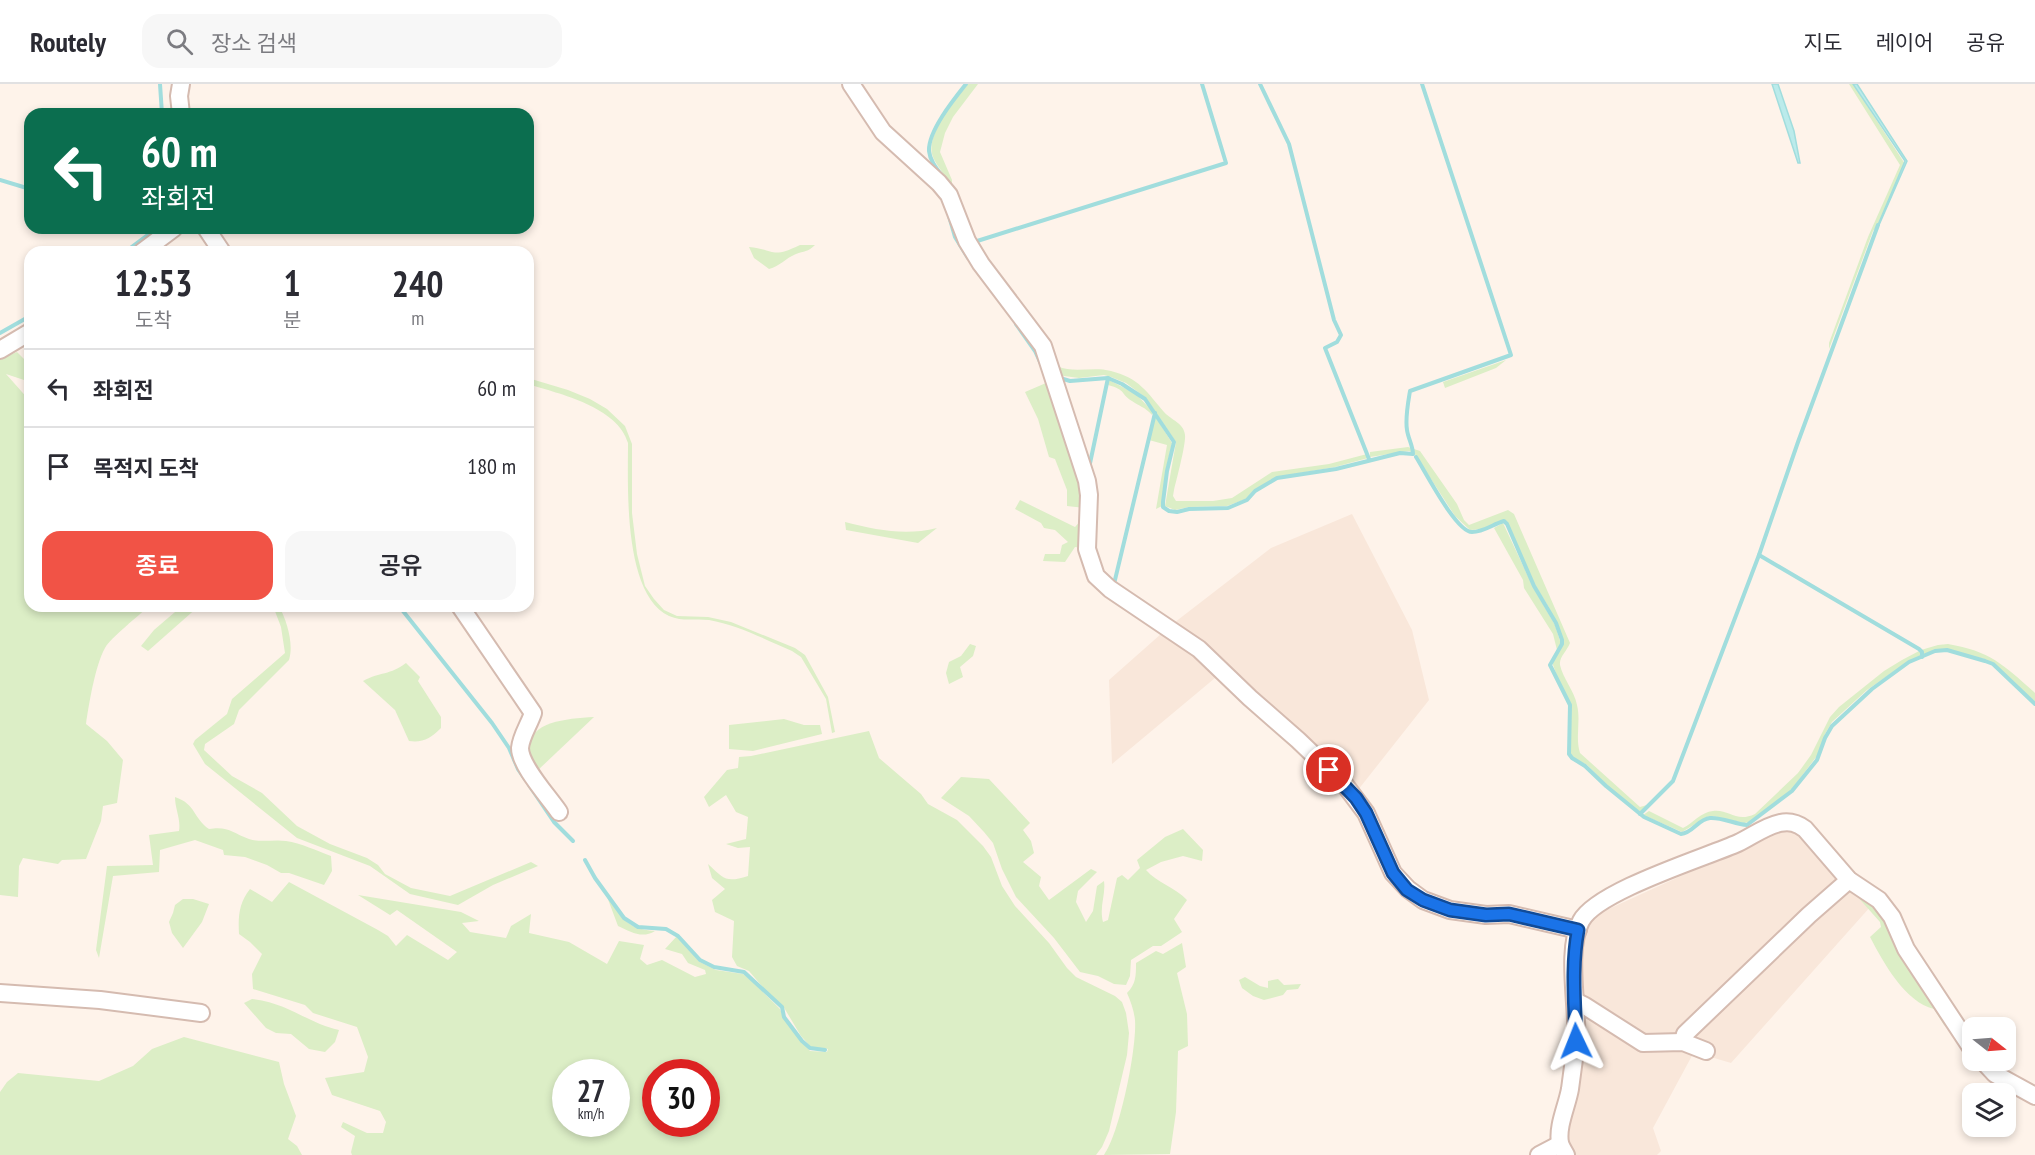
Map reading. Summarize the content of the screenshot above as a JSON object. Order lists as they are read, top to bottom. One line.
{"north":"right","page":{"header":"Routely","search":"장소 검색","nav":["지도","레이어","공유"],"turn":["60 m","좌회전"],"eta":["12:53","도착","1","분","240","m"],"list":[{"name":"좌회전","value":"60 m"},{"name":"목적지 도착","value":"180 m"}],"buttons":["종료","공유"],"speed":"27 km/h","limit":"30"}}
